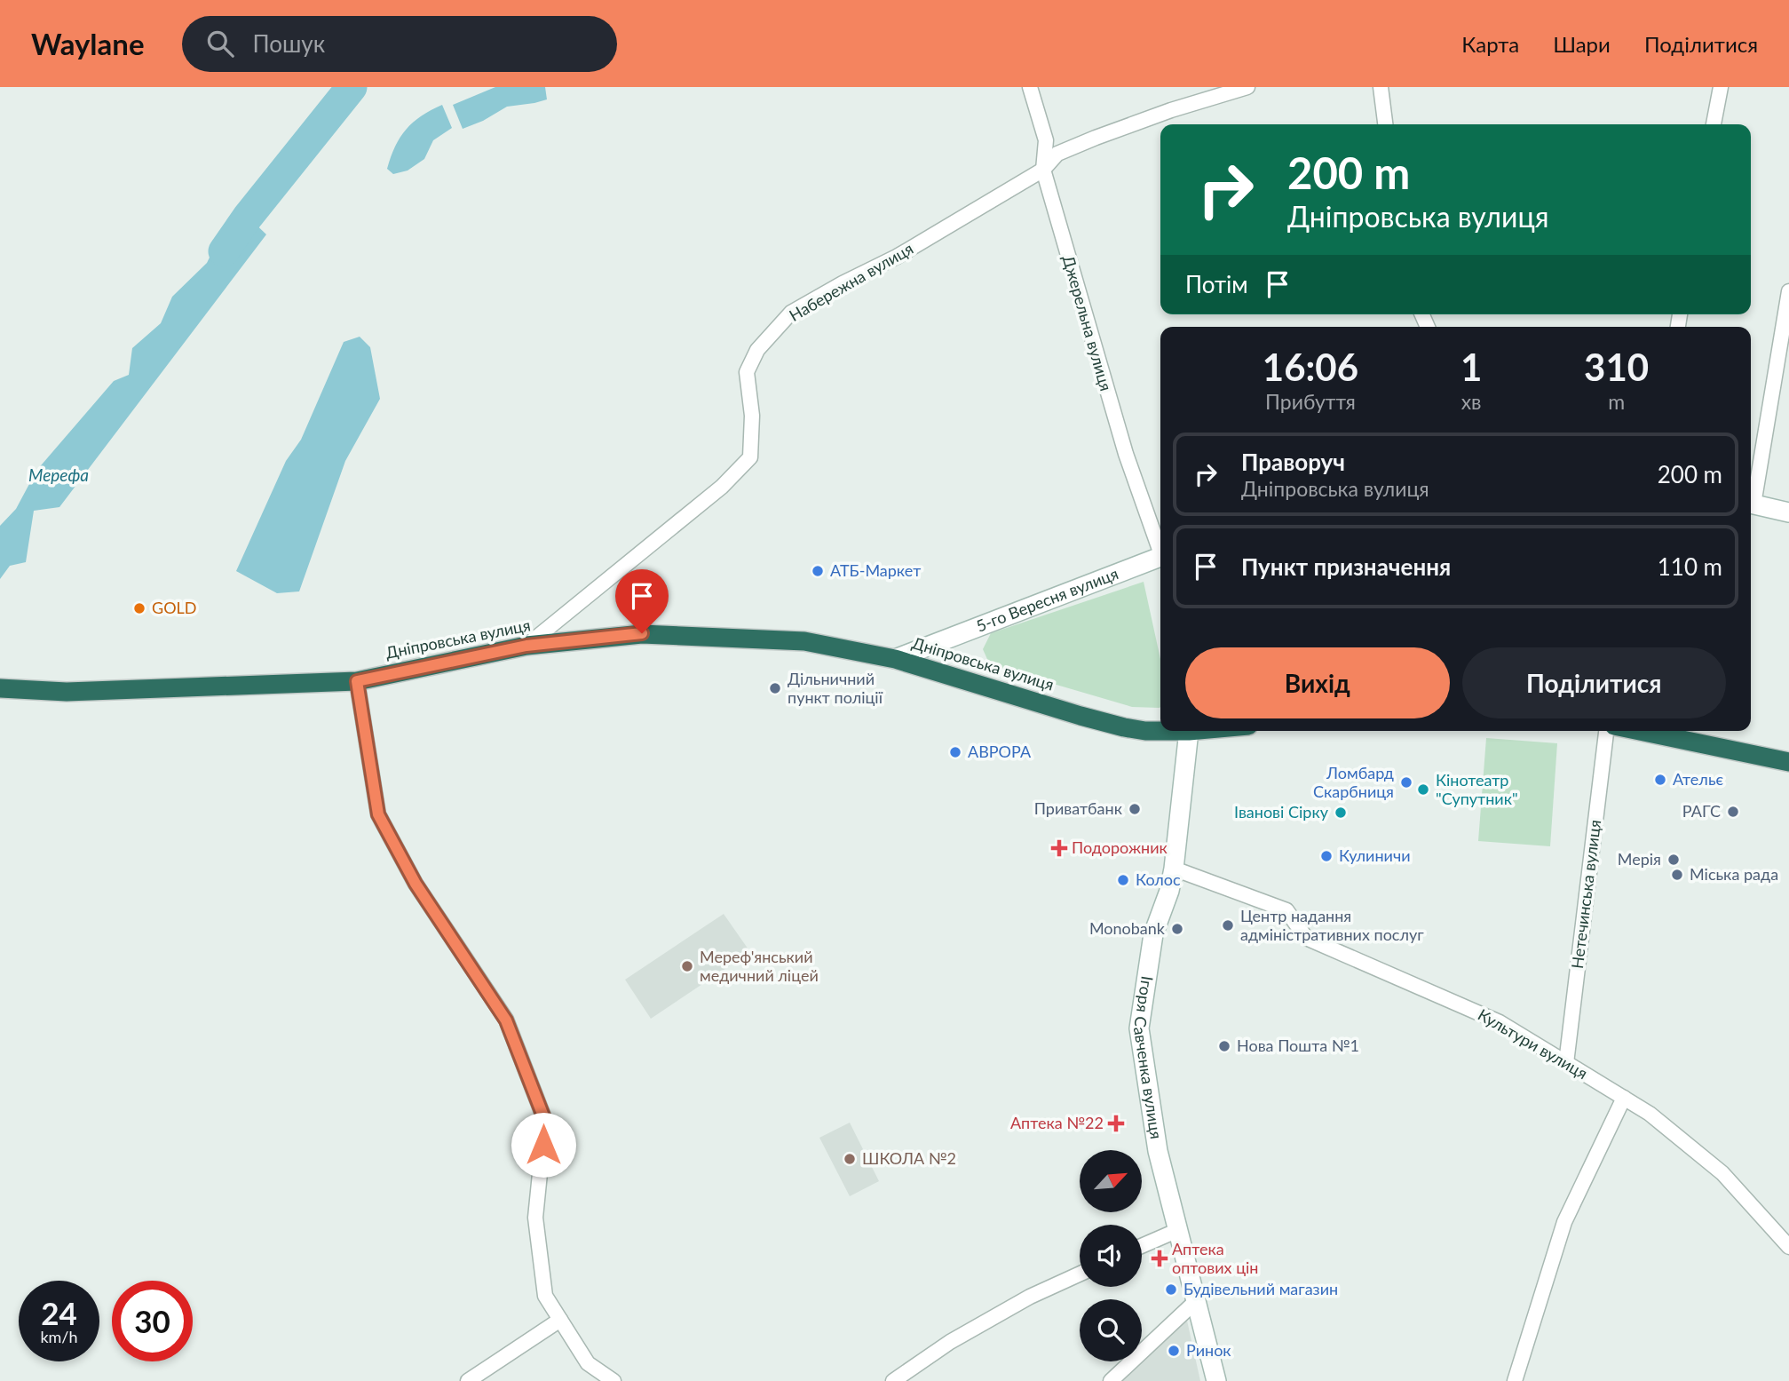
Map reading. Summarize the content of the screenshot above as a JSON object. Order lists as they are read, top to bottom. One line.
{"streets":{"highway":["Дніпровська вулиця"],"street":["Набережна вулиця","Джерельна вулиця","5-го Вересня вулиця","Нетечинська вулиця","Культури вулиця","Ігоря Савченка вулиця"]},"crossings":[["Набережна вулиця","Джерельна вулиця"],["Набережна вулиця","Дніпровська вулиця"],["5-го Вересня вулиця","Дніпровська вулиця"],["Дніпровська вулиця","Ігоря Савченка вулиця"],["Нетечинська вулиця","Культури вулиця"],["Культури вулиця","Ігоря Савченка вулиця"]],"water":["Мерефа"],"places":{"other":["АТБ-Маркет","GOLD","Дільничний пункт поліції","АВРОРА","Ательє","Ломбард Скарбниця","Кінотеатр \"Супутник\"","Приватбанк","РАГС","Іванові Сірку","Кулиничи","Мерія","Міська рада","Колос","Центр надання адміністративних послуг","Monobank","Мереф'янський медичний ліцей","Нова Пошта №1","ШКОЛА №2","Будівельний магазин","Ринок"],"health":["Подорожник","Аптека №22","Аптека оптових цін"]},"north":"top right","page":{"header":"Waylane","search":"Пошук","nav":["Карта","Шари","Поділитися"],"turn":["200 m","Дніпровська вулиця"],"then":"Потім","eta":["16:06","Прибуття","1","хв","310","m"],"list":[{"name":"Праворуч","note":"Дніпровська вулиця","value":"200 m"},{"name":"Пункт призначення","value":"110 m"}],"buttons":["Вихід","Поділитися"],"speed":"24 km/h","limit":"30"}}
